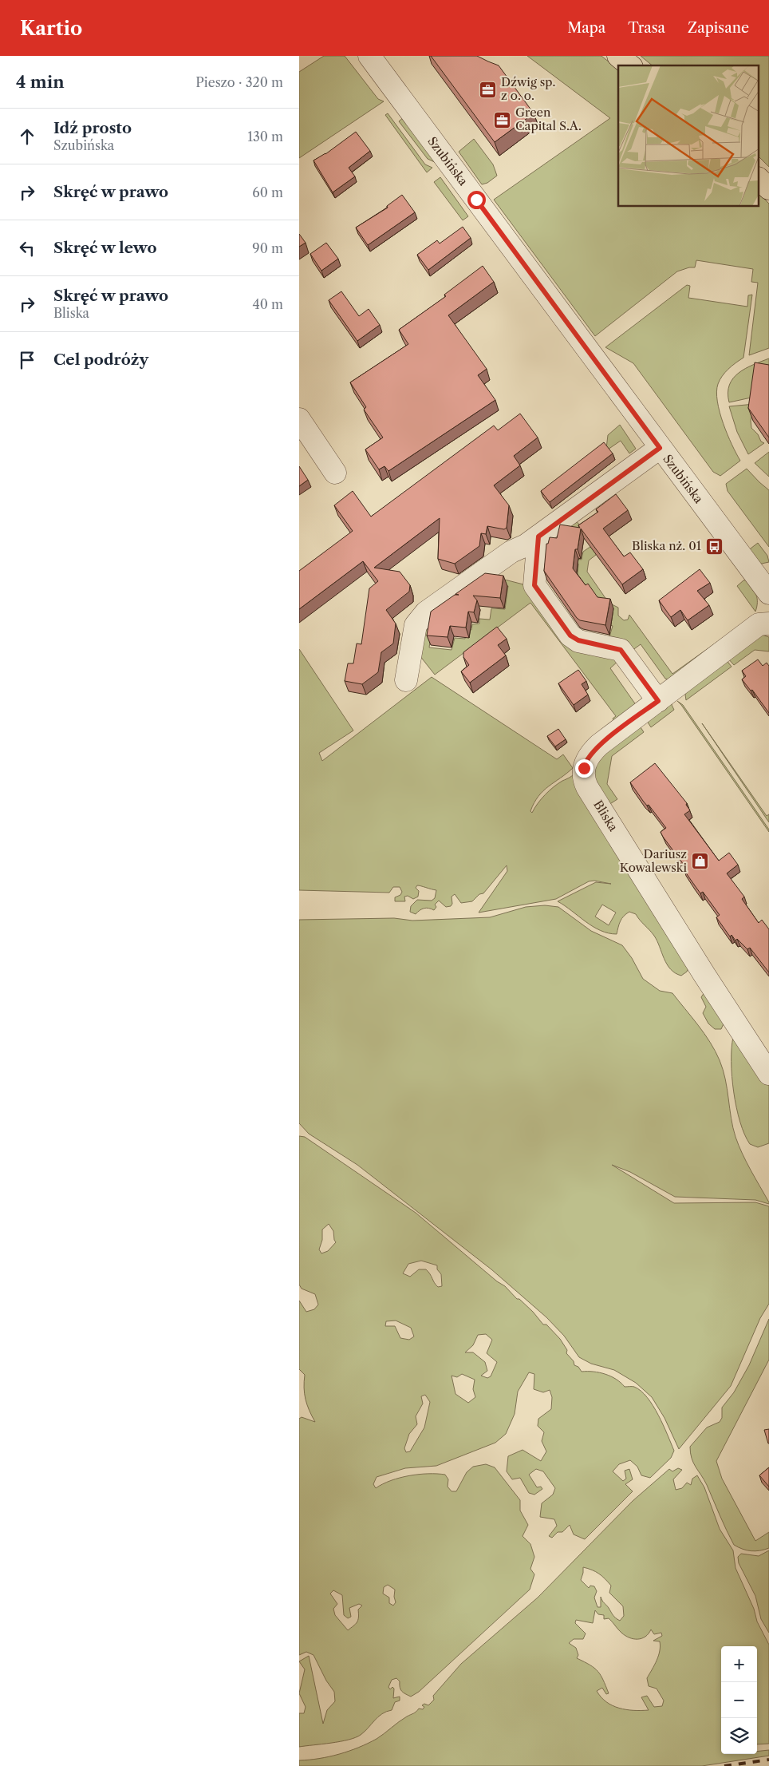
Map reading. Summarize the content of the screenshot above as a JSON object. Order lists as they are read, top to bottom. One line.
{"streets":{"street":["Szubińska","Bliska"]},"crossings":[["Szubińska","Bliska"]],"places":{"office":["Dźwig sp. z o. o.","Green Capital S.A."],"bus stop":["Bliska nż. 01"],"shop":["Dariusz Kowalewski"]},"page":{"header":"Kartio","nav":["Mapa","Trasa","Zapisane"],"heading":["4 min","Pieszo · 320 m"],"list":[["Idź prosto","Szubińska","130 m"],["Skręć w prawo","60 m"],["Skręć w lewo","90 m"],["Skręć w prawo","Bliska","40 m"],"Cel podróży"],"map_buttons":["+","−"]}}
